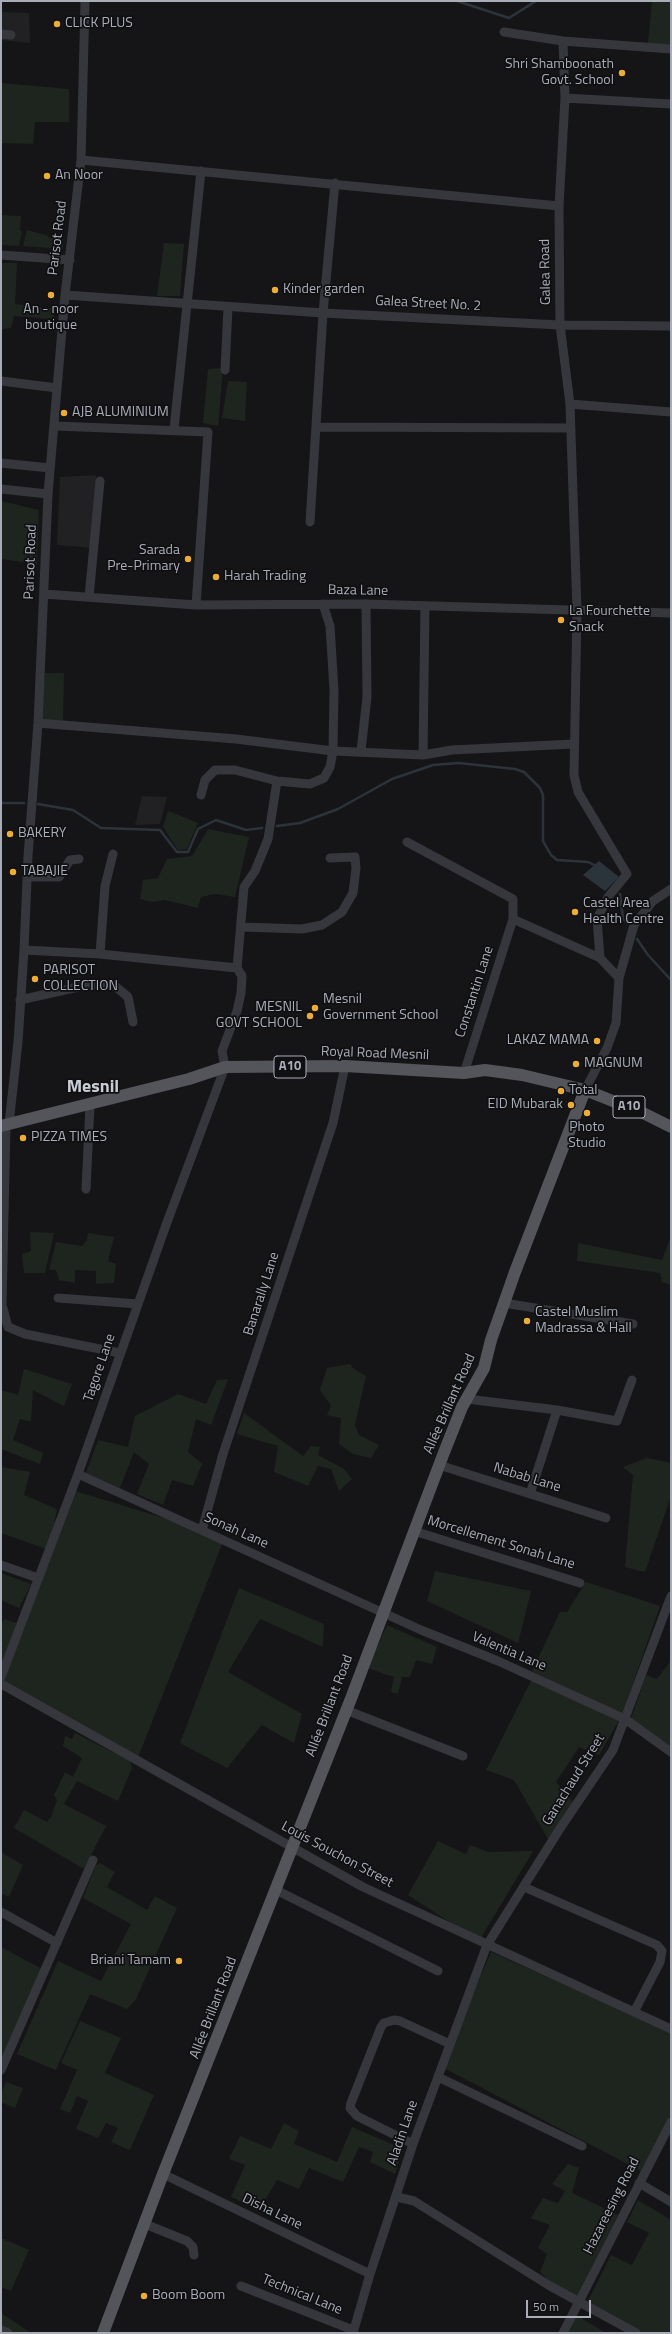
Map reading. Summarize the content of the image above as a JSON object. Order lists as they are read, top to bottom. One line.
{"streets":{"main road":["Royal Road Mesnil","A10","Allée Brillant Road"],"street":["Parisot Road","Galea Road","Galea Street No. 2","Baza Lane","Constantin Lane","Banarally Lane","Tagore Lane","Nabab Lane","Sonah Lane","Morcellement Sonah Lane","Valentia Lane","Ganachaud Street","Louis Souchon Street","Aladin Lane","Hazareesing Road","Disha Lane","Technical Lane"]},"crossings":[["Parisot Road","Galea Street No. 2"],["Parisot Road","Baza Lane"],["Parisot Road","Royal Road Mesnil"],["Parisot Road","Tagore Lane"],["Galea Road","Galea Street No. 2"],["Galea Road","Baza Lane"],["Constantin Lane","Royal Road Mesnil"],["Royal Road Mesnil","A10"],["Royal Road Mesnil","Banarally Lane"],["Royal Road Mesnil","Tagore Lane"],["Royal Road Mesnil","Allée Brillant Road"],["A10","Allée Brillant Road"],["Banarally Lane","Sonah Lane"],["Tagore Lane","Sonah Lane"],["Allée Brillant Road","Nabab Lane"],["Allée Brillant Road","Sonah Lane"],["Allée Brillant Road","Morcellement Sonah Lane"],["Allée Brillant Road","Valentia Lane"],["Allée Brillant Road","Louis Souchon Street"],["Allée Brillant Road","Disha Lane"],["Sonah Lane","Valentia Lane"],["Valentia Lane","Ganachaud Street"],["Ganachaud Street","Louis Souchon Street"],["Ganachaud Street","Aladin Lane"],["Louis Souchon Street","Aladin Lane"],["Aladin Lane","Disha Lane"],["Aladin Lane","Technical Lane"]],"districts":["Mesnil"],"places":["CLICK PLUS","Shri Shamboonath Govt. School","An Noor","Kinder garden","An - noor boutique","AJB ALUMINIUM","Sarada Pre-Primary","Harah Trading","La Fourchette Snack","BAKERY","TABAJIE","Castel Area Health Centre","PARISOT COLLECTION","Mesnil Government School","MESNIL GOVT SCHOOL","LAKAZ MAMA","MAGNUM","Total","EID Mubarak","Photo Studio","PIZZA TIMES","Castel Muslim Madrassa & Hall","Briani Tamam","Boom Boom"],"scale_bar":"50 m"}
